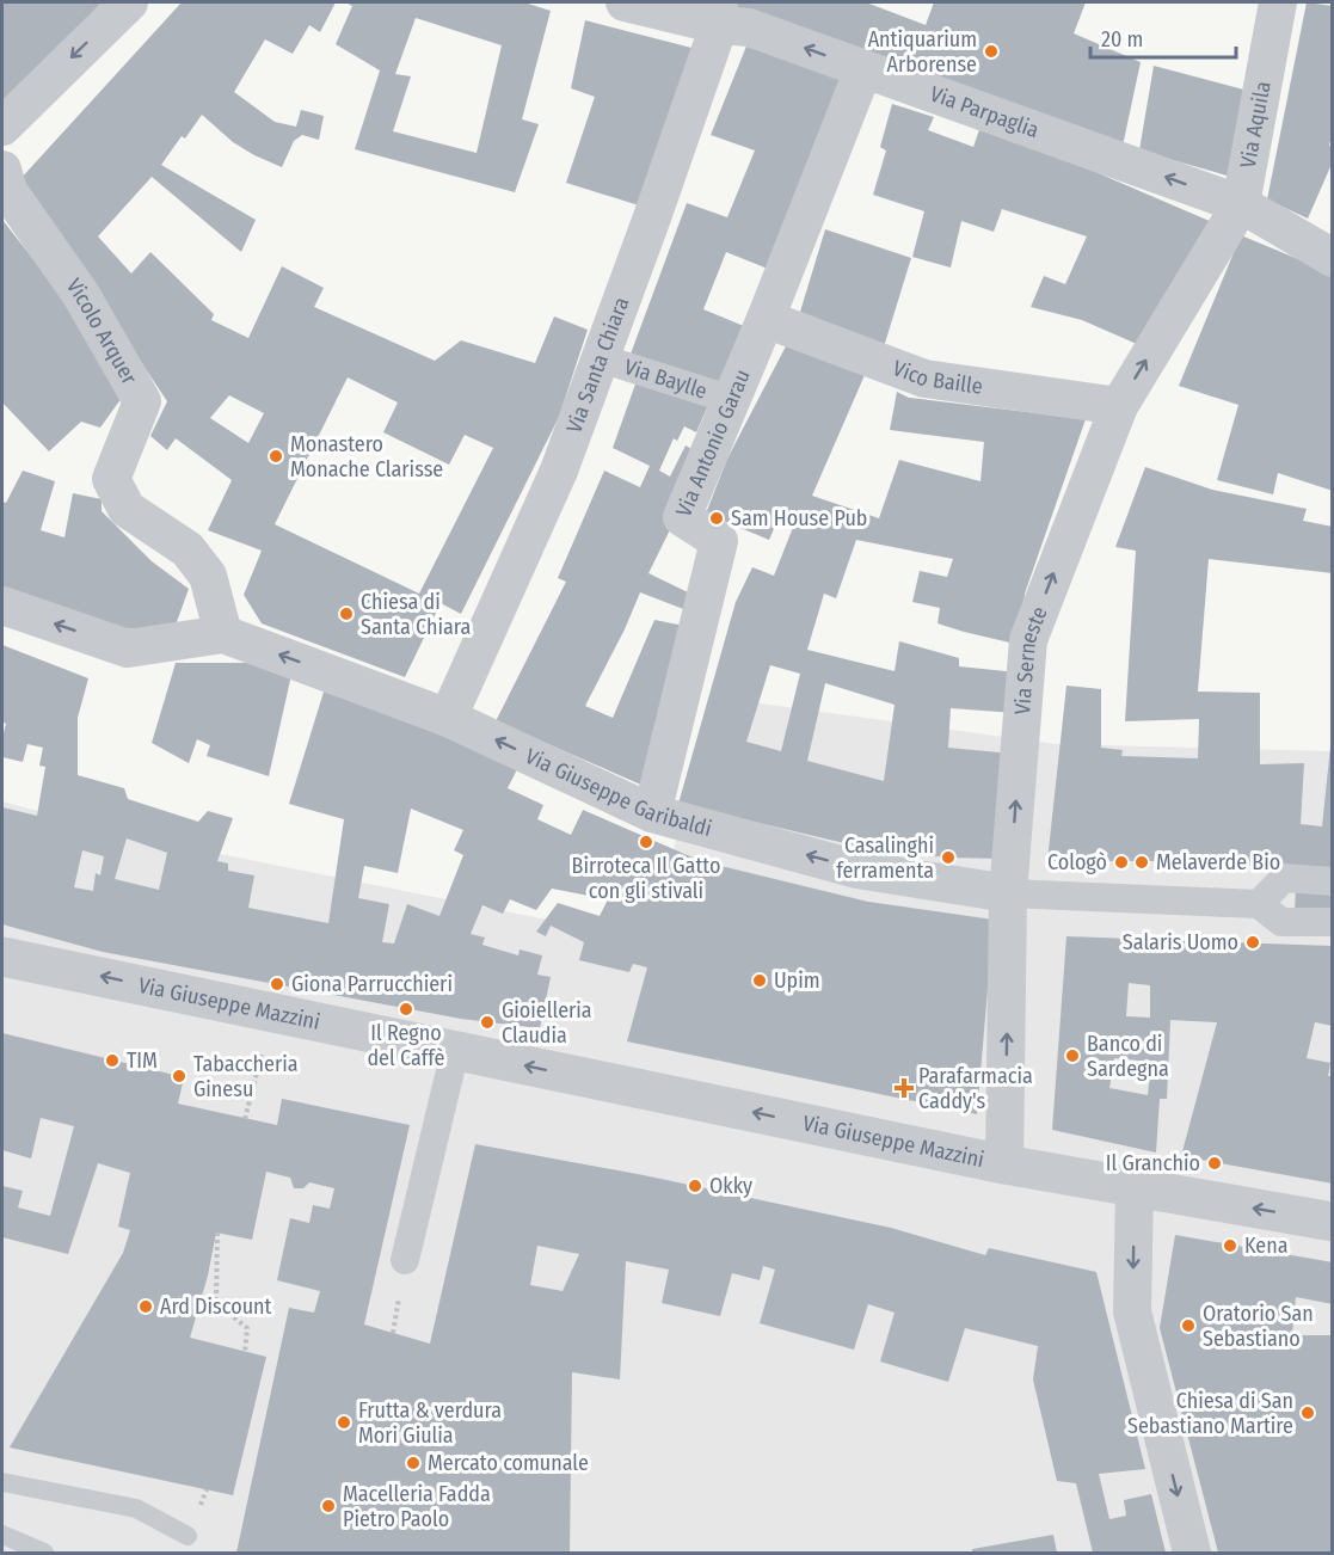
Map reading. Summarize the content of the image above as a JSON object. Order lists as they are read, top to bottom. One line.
{"streets":{"street":["Via Parpaglia","Via Aquila","Vicolo Arquer","Via Santa Chiara","Vico Baille","Via Baylle","Via Antonio Garau","Via Serneste","Via Giuseppe Garibaldi","Via Giuseppe Mazzini"]},"crossings":[["Via Parpaglia","Via Aquila"],["Via Parpaglia","Via Santa Chiara"],["Via Parpaglia","Via Antonio Garau"],["Via Parpaglia","Via Serneste"],["Via Aquila","Via Serneste"],["Vicolo Arquer","Via Giuseppe Garibaldi"],["Via Santa Chiara","Via Baylle"],["Via Santa Chiara","Via Giuseppe Garibaldi"],["Vico Baille","Via Antonio Garau"],["Vico Baille","Via Serneste"],["Via Baylle","Via Antonio Garau"],["Via Antonio Garau","Via Giuseppe Garibaldi"],["Via Serneste","Via Giuseppe Garibaldi"],["Via Serneste","Via Giuseppe Mazzini"]],"one_way":["Via Parpaglia","Via Serneste","Via Giuseppe Garibaldi","Via Giuseppe Mazzini"],"places":{"other":["Antiquarium Arborense","Monastero Monache Clarisse","Sam House Pub","Chiesa di Santa Chiara","Birroteca Il Gatto con gli stivali","Casalinghi ferramenta","Cologò","Melaverde Bio","Salaris Uomo","Upim","Giona Parrucchieri","Il Regno del Caffè","Gioielleria Claudia","Banco di Sardegna","TIM","Tabaccheria Ginesu","Il Granchio","Okky","Kena","Ard Discount","Oratorio San Sebastiano","Chiesa di San Sebastiano Martire","Frutta & verdura Mori Giulia","Mercato comunale","Macelleria Fadda Pietro Paolo"],"health":["Parafarmacia Caddy's"]},"scale_bar":"20 m"}
